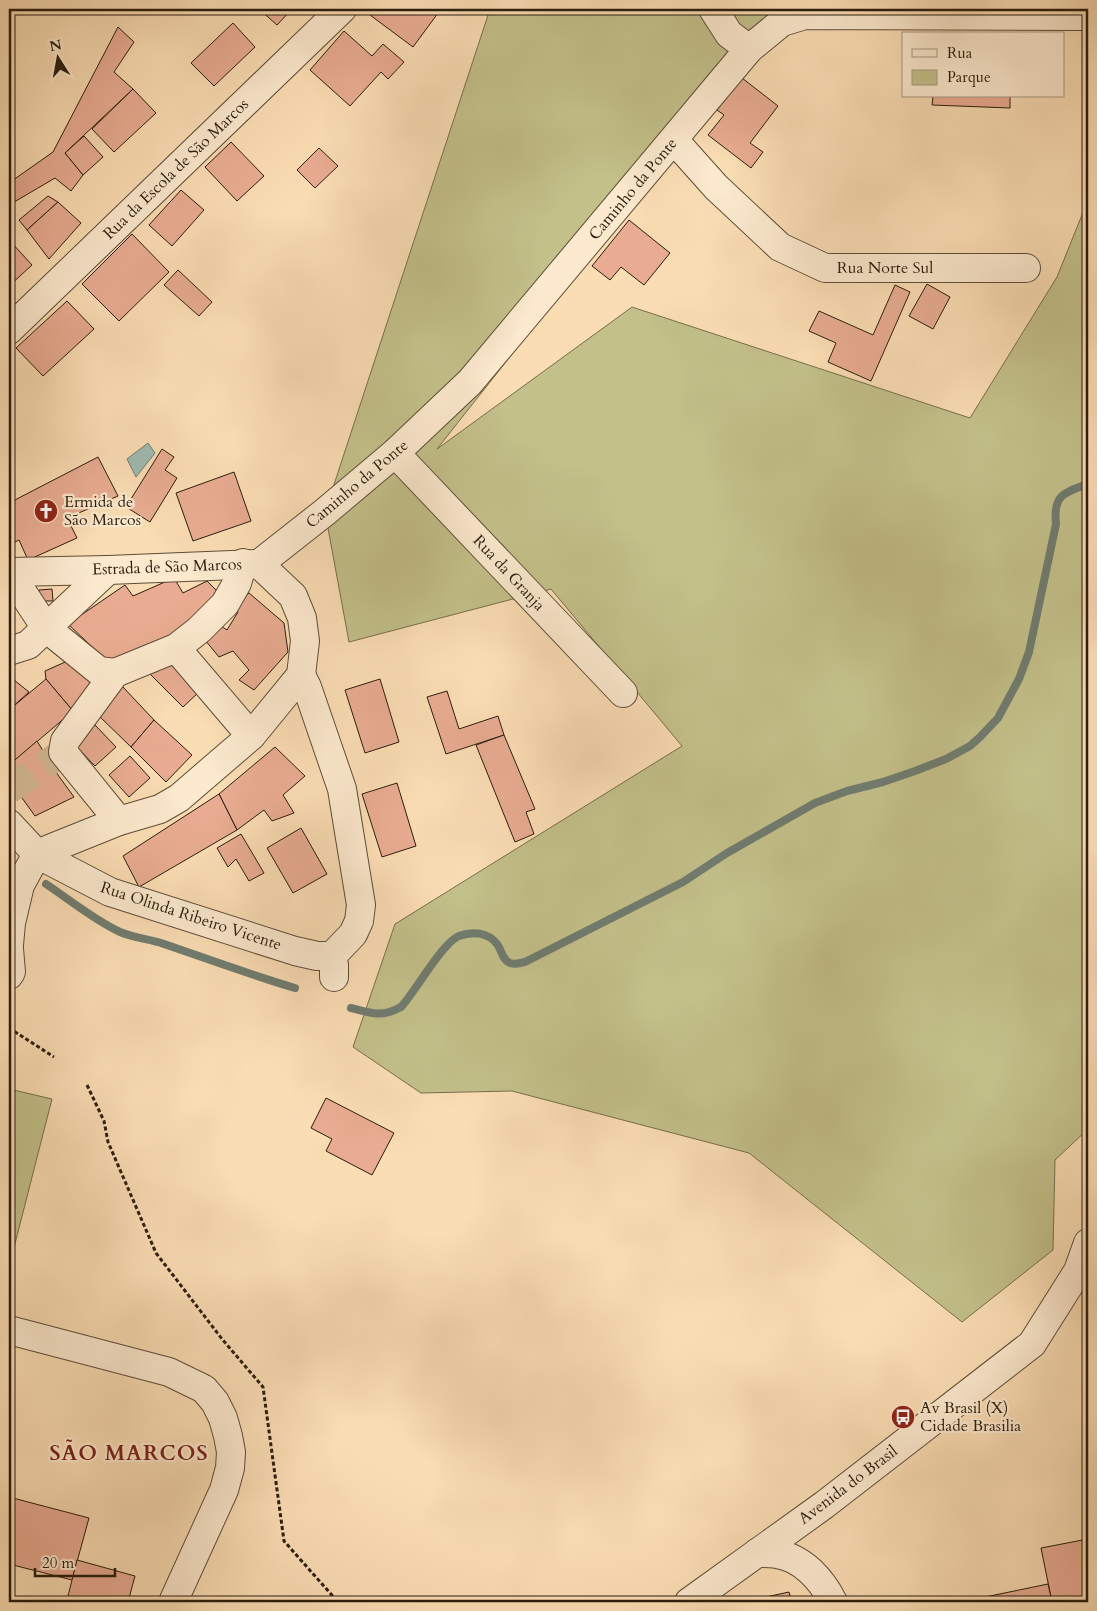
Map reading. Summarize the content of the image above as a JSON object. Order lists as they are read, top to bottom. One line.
{"streets":{"street":["Rua da Escola de São Marcos","Caminho da Ponte","Rua Norte Sul","Estrada de São Marcos","Rua da Granja","Rua Olinda Ribeiro Vicente","Avenida do Brasil"]},"crossings":[["Caminho da Ponte","Rua Norte Sul"],["Caminho da Ponte","Estrada de São Marcos"],["Caminho da Ponte","Rua da Granja"],["Estrada de São Marcos","Rua Olinda Ribeiro Vicente"]],"districts":["SÃO MARCOS"],"places":{"church":["Ermida de São Marcos"],"bus stop":["Av Brasil (X) Cidade Brasilia"]},"legend":["Rua","Parque"],"scale_bar":"20 m","north":"top"}
